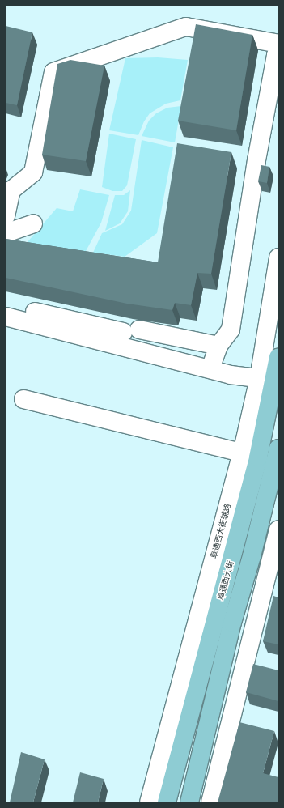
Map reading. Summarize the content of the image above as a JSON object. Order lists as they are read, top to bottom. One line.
{"streets":{"main road":["阜通西大街"],"street":["阜通西大街辅路"]},"crossings":[["阜通西大街辅路","阜通西大街"]]}
